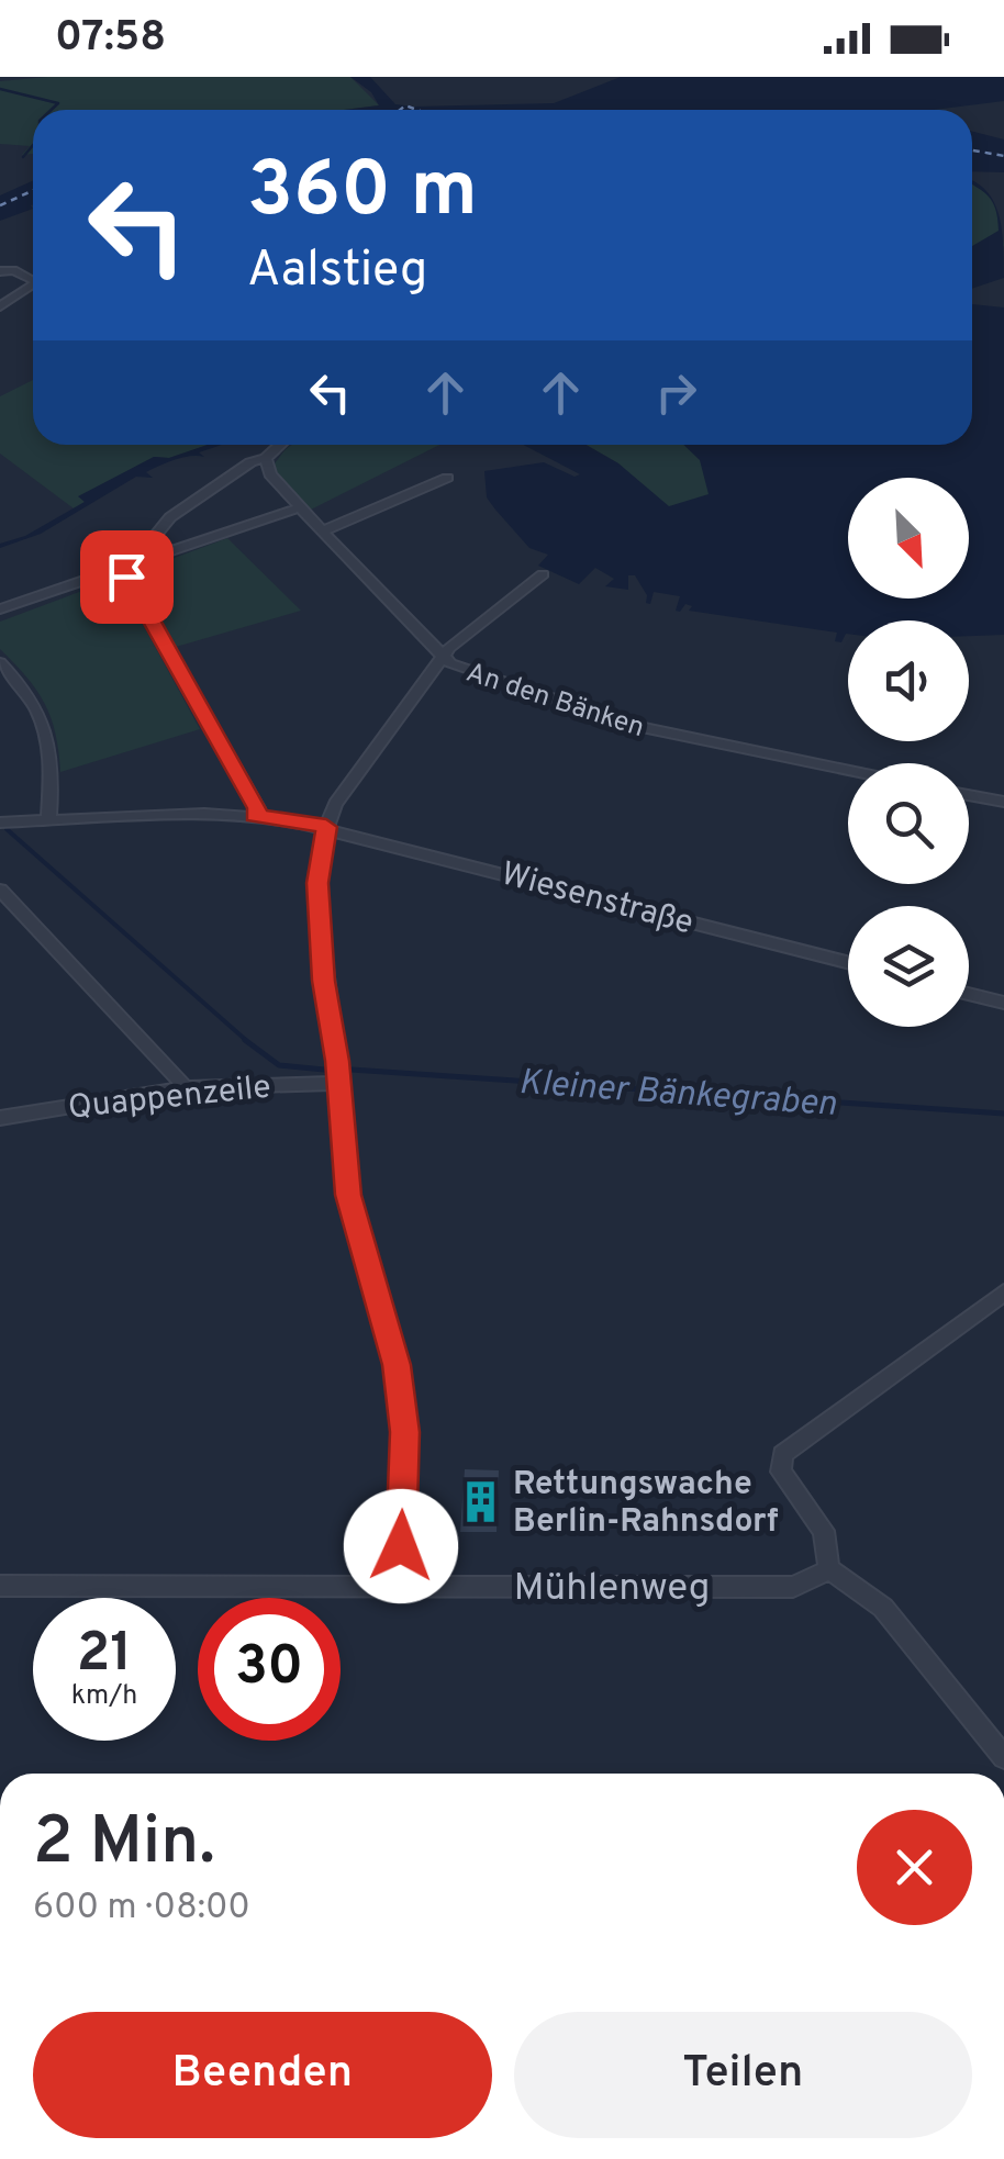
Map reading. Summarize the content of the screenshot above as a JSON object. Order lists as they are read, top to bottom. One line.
{"streets":{"street":["An den Bänken","Wiesenstraße","Quappenzeile","Mühlenweg"]},"water":["Kleiner Bänkegraben"],"places":{"building":["Rettungswache Berlin-Rahnsdorf"]},"north":"bottom right","page":{"status":"07:58","turn":["360 m","Aalstieg"],"speed":"21 km/h","limit":"30","heading":["2 Min.","600 m · 08:00"],"buttons":["Beenden","Teilen"]}}
